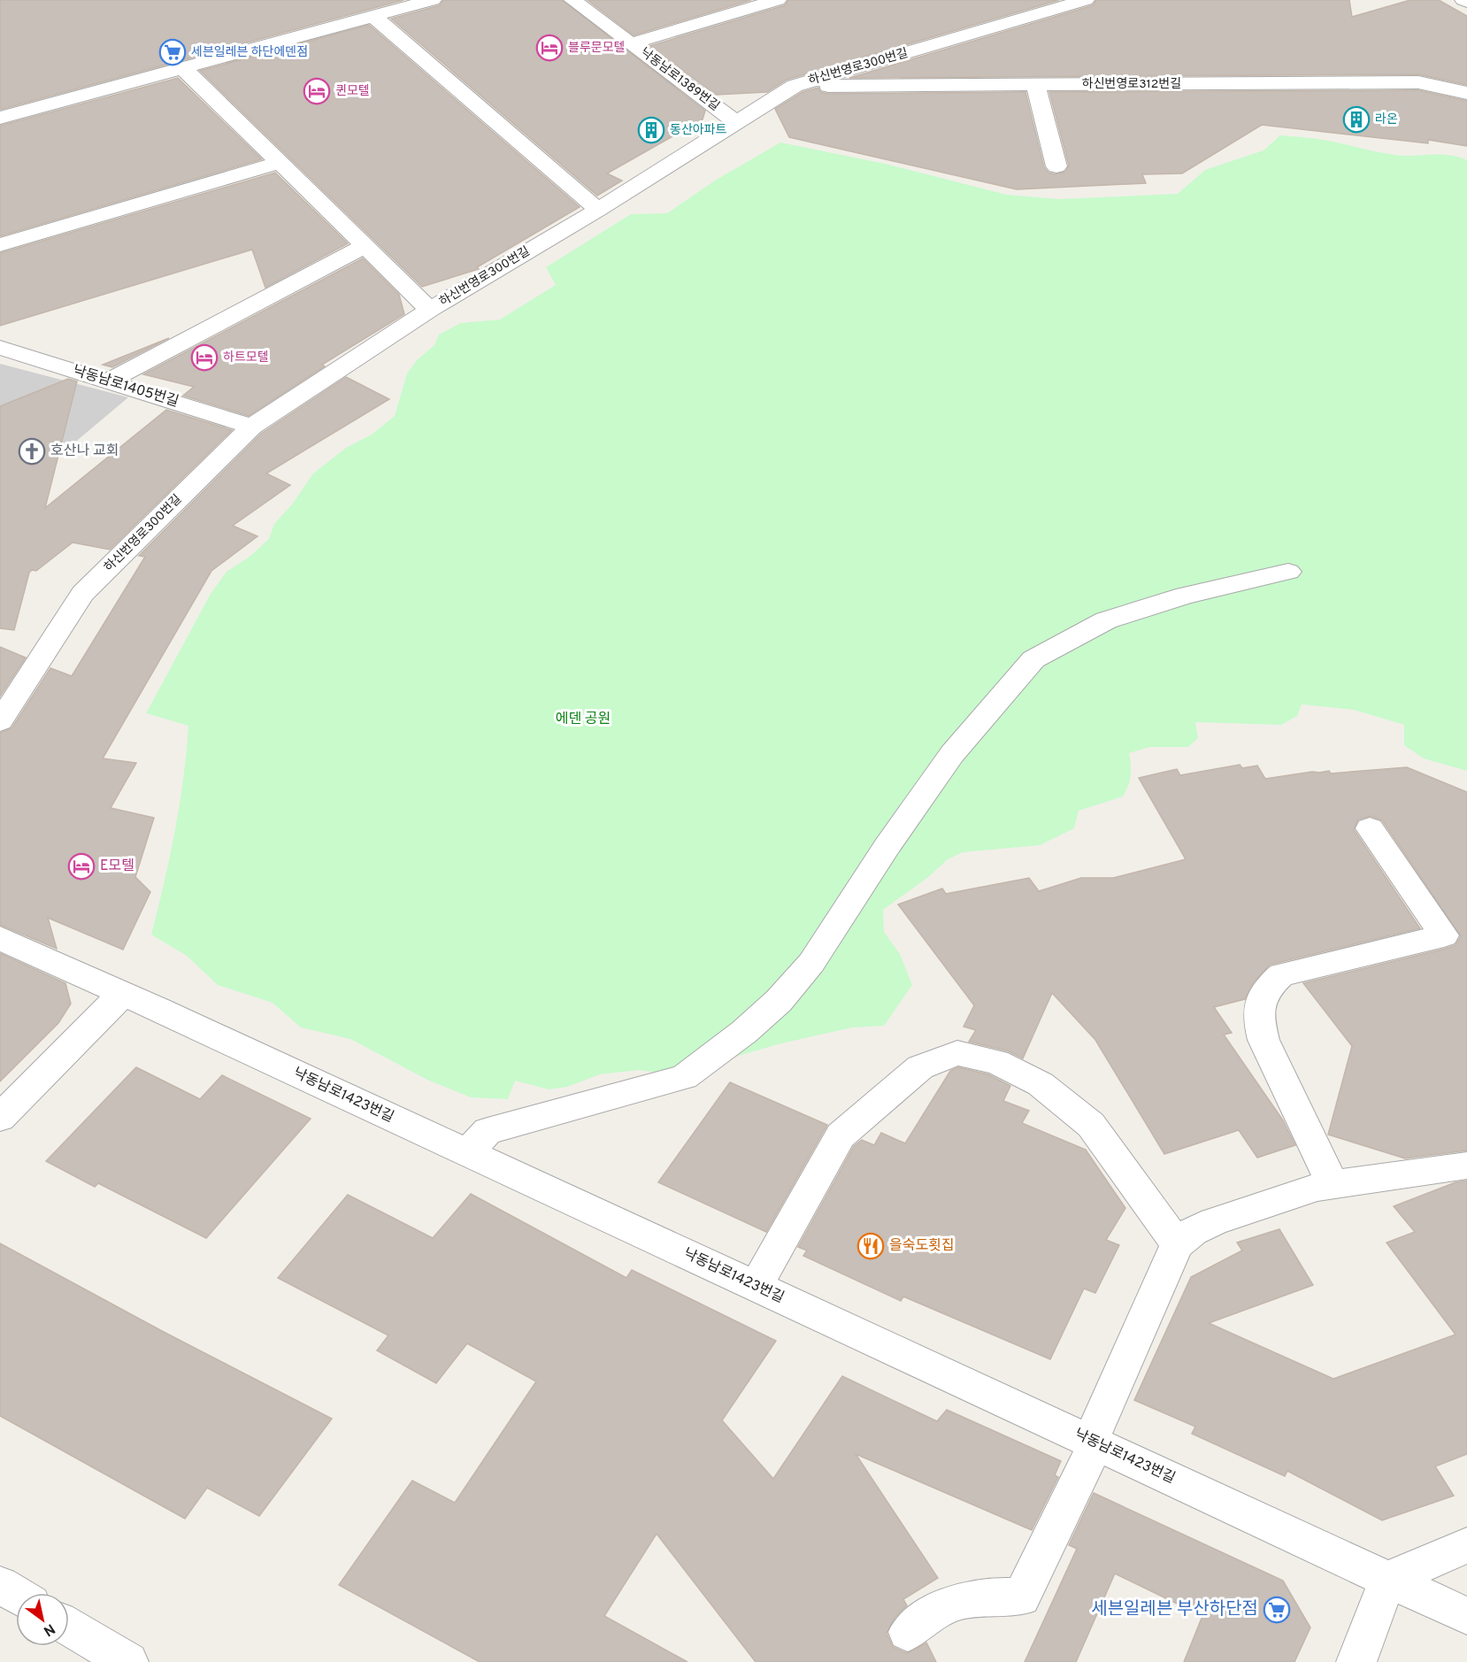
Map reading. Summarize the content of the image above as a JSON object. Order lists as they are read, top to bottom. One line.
{"streets":{"street":["하신번영로300번길","낙동남로1389번길","하신번영로312번길","낙동남로1405번길","낙동남로1423번길"]},"crossings":[["하신번영로300번길","낙동남로1389번길"],["하신번영로300번길","하신번영로312번길"],["하신번영로300번길","낙동남로1405번길"]],"parks":["에덴 공원"],"places":{"hotel":["블루문모텔","퀸모텔","하트모텔","E모텔"],"supermarket":["세븐일레븐 하단에덴점","세븐일레븐 부산하단점"],"building":["라온","동산아파트"],"church":["호산나 교회"],"restaurant":["을숙도횟집"]},"north":"bottom right"}
